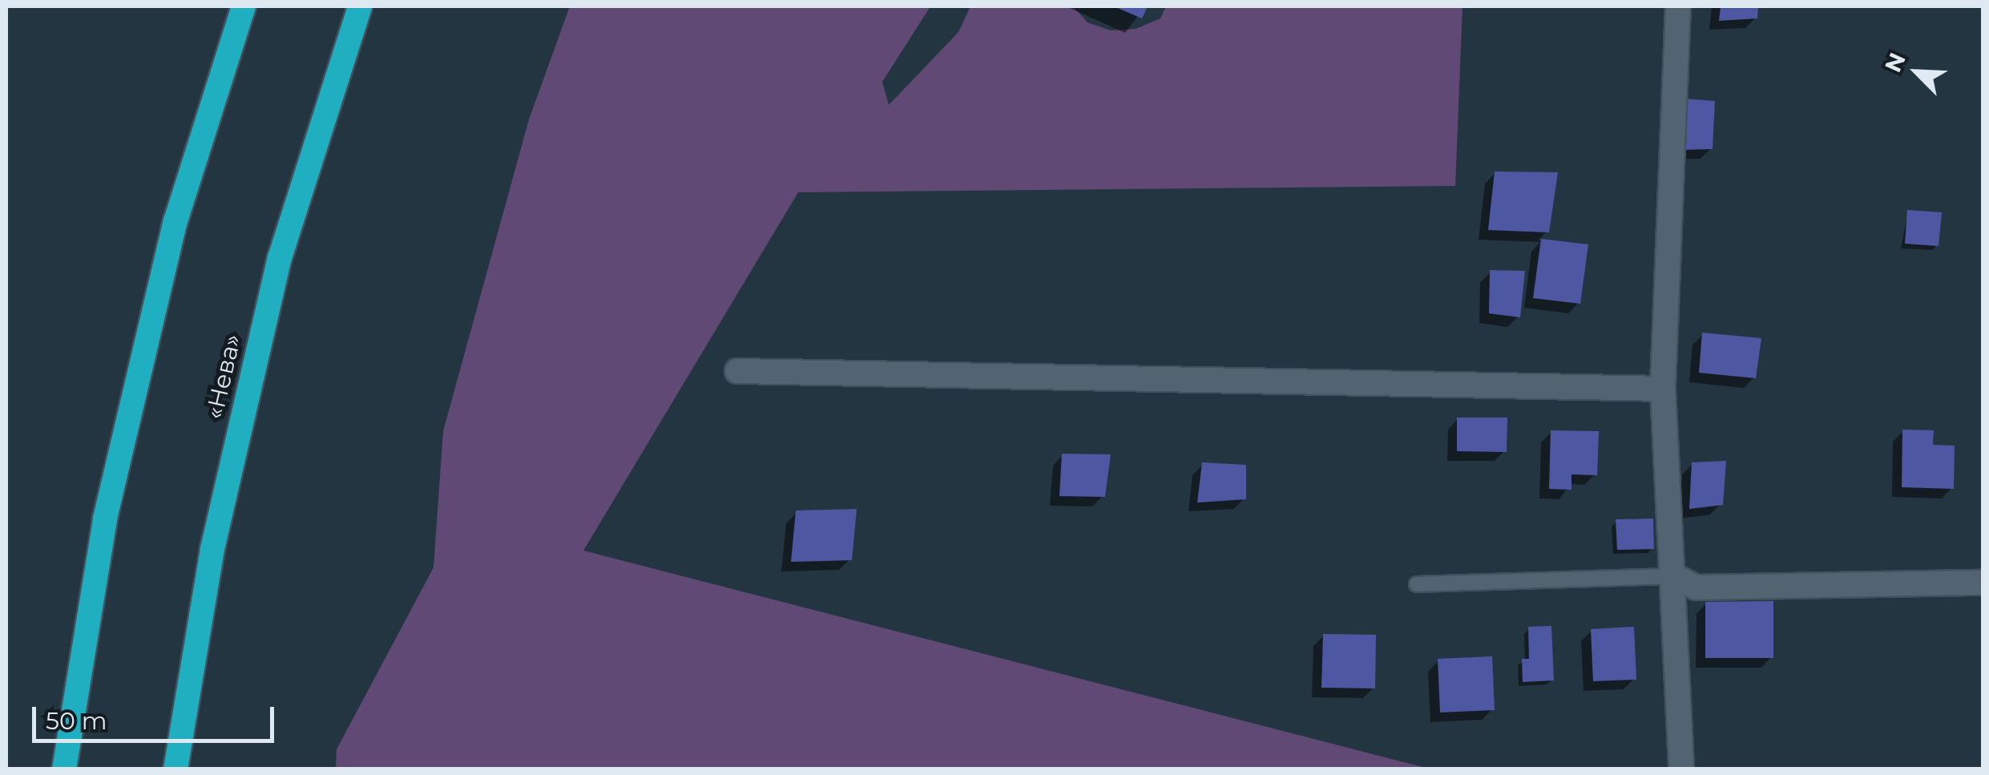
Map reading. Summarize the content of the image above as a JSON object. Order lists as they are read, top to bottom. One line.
{"streets":{"highway":["«Нева»"]},"scale_bar":"50 m","north":"top left"}
